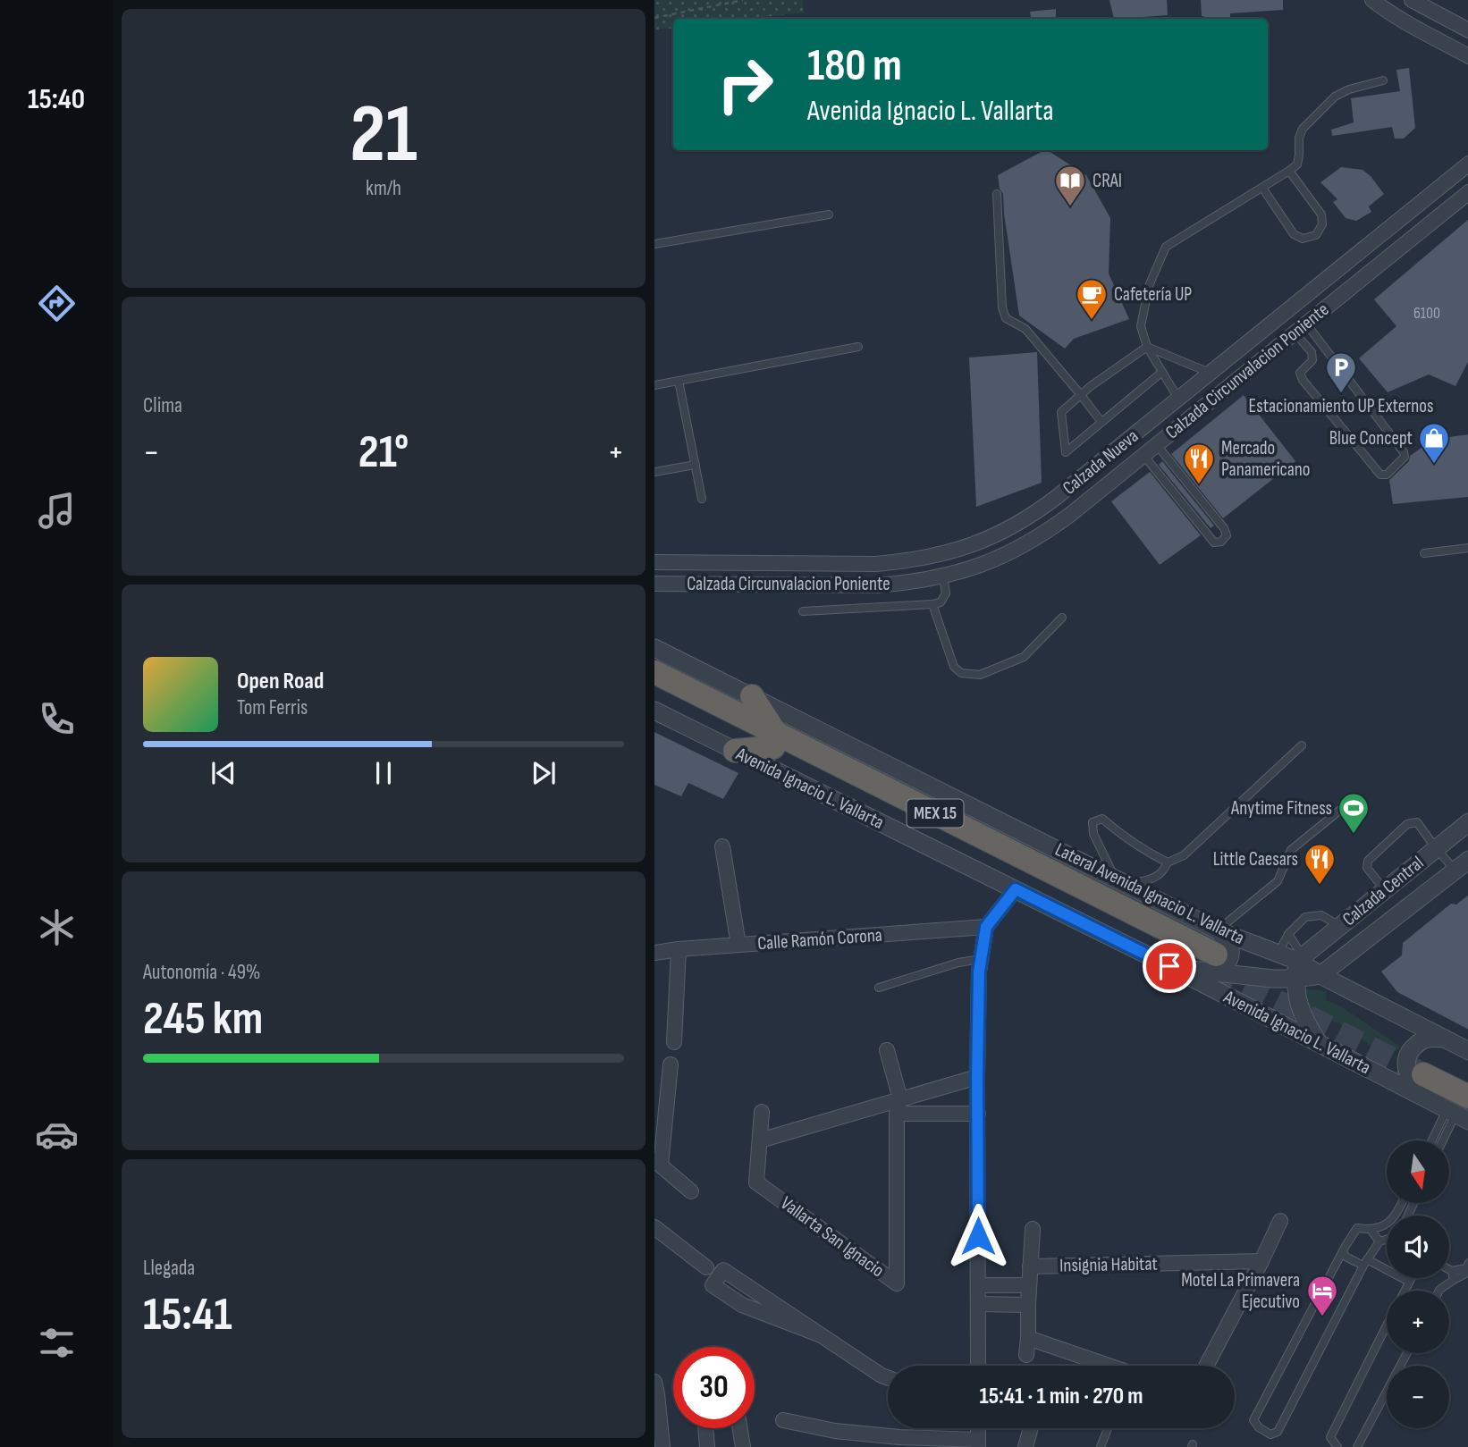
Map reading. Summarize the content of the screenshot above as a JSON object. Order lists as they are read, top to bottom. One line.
{"streets":{"highway":["Avenida Ignacio L. Vallarta","MEX 15"],"street":["Calzada Circunvalacion Poniente","Calzada Nueva","Calzada Central","Lateral Avenida Ignacio L. Vallarta","Calle Ramón Corona","Vallarta San Ignacio","Insignia Habitat"]},"crossings":[["Calzada Central","Lateral Avenida Ignacio L. Vallarta"]],"places":{"library":["CRAI"],"cafe":["Cafetería UP"],"parking":["Estacionamiento UP Externos"],"shop":["Blue Concept"],"restaurant":["Mercado Panamericano","Little Caesars"],"sports":["Anytime Fitness"],"hotel":["Motel La Primavera Ejecutivo"]},"house_numbers":["6100"],"north":"bottom","page":{"tabs":"15:40","tile":[["21","km/h"],"Clima",["Autonomía · 49%","245 km"],["Llegada","15:41"]],"turn":["180 m","Avenida Ignacio L. Vallarta"],"heat":["−","21°","+"],"song":["Open Road","Tom Ferris"],"map_buttons":["+","−"],"limit":"30","trip":"15:41 · 1 min · 270 m"}}
